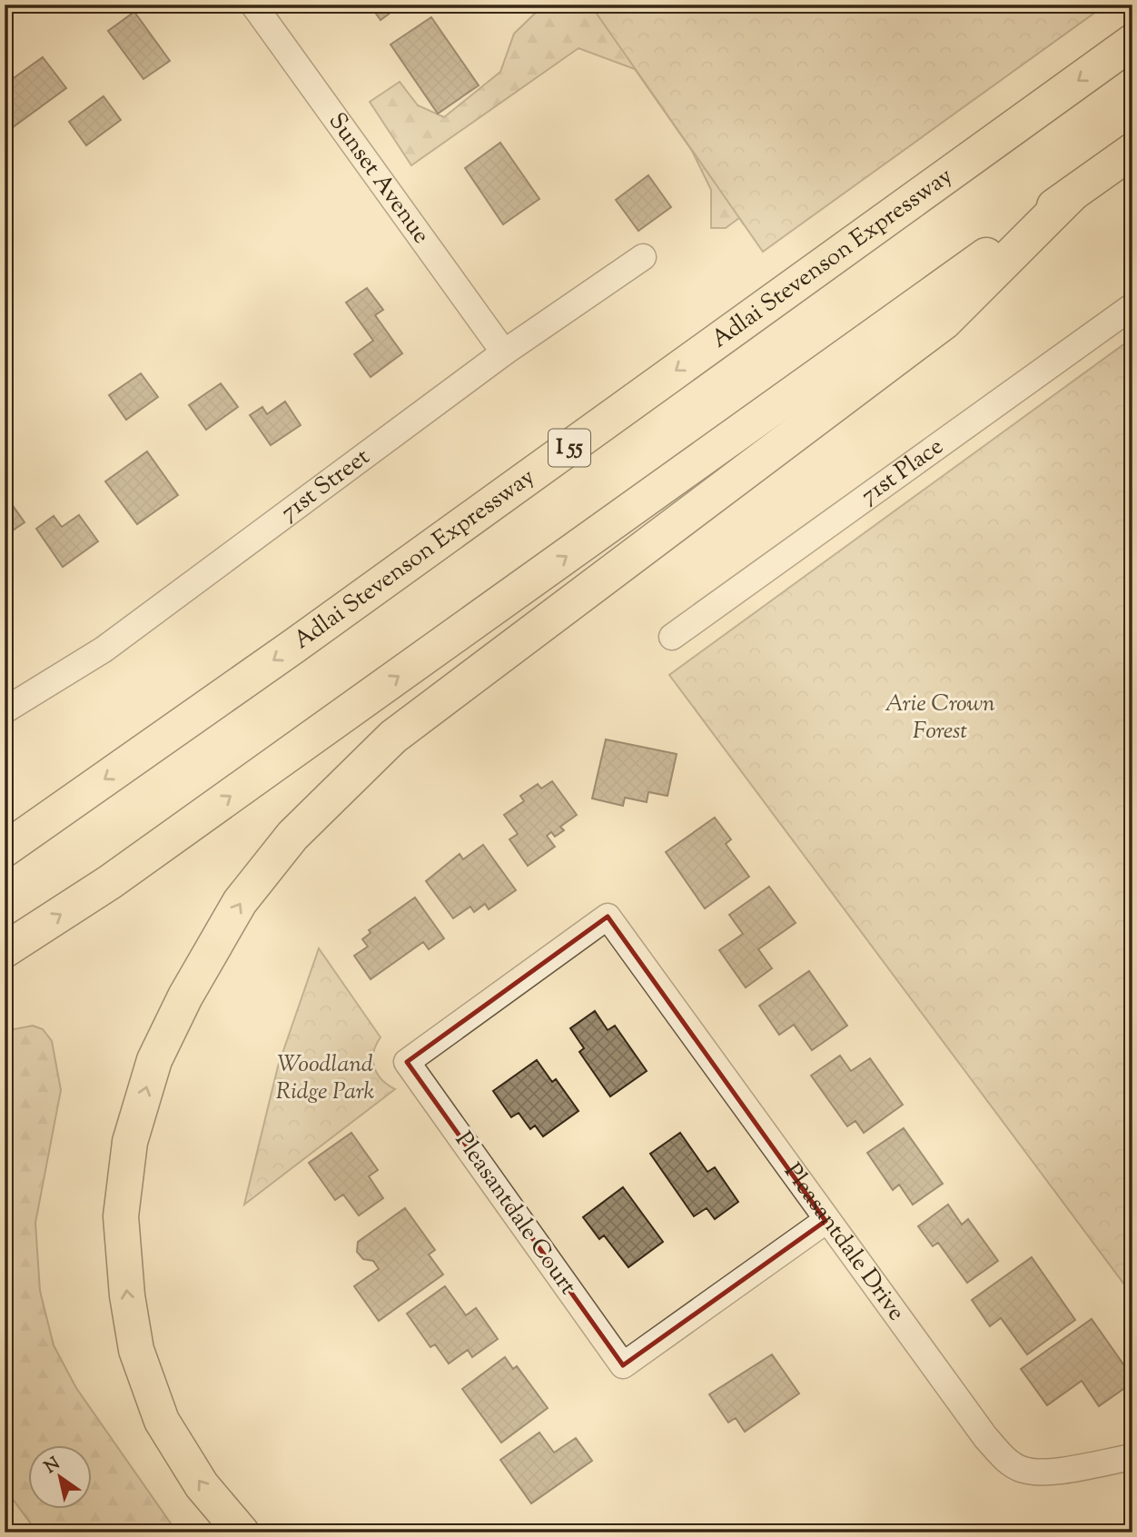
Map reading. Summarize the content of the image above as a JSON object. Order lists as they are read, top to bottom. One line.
{"streets":{"highway":["Adlai Stevenson Expressway","I 55"],"street":["Sunset Avenue","71st Place","71st Street","Pleasantdale Court","Pleasantdale Drive"]},"crossings":[["Sunset Avenue","71st Street"],["Pleasantdale Court","Pleasantdale Drive"]],"parks":["Arie Crown Forest","Woodland Ridge Park"],"north":"top left"}
